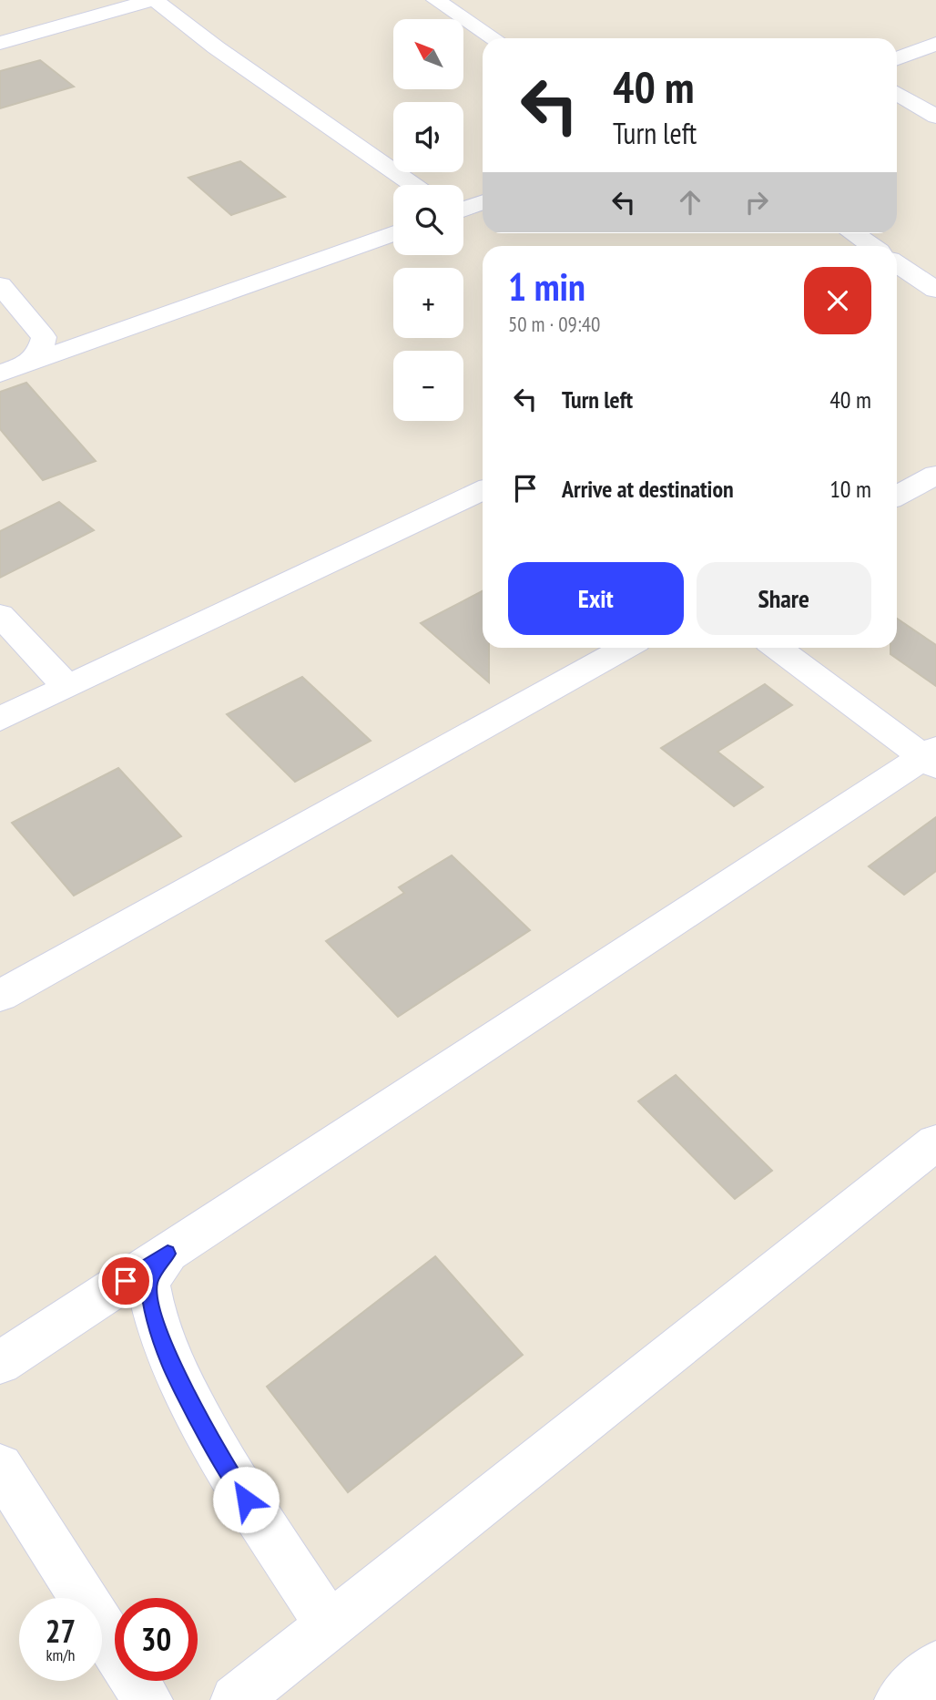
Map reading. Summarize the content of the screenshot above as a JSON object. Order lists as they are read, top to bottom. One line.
{"north":"top left","page":{"map_buttons":["+","−"],"turn":["40 m","Turn left"],"heading":["1 min","50 m · 09:40"],"list":[{"name":"Turn left","value":"40 m"},{"name":"Arrive at destination","value":"10 m"}],"buttons":["Exit","Share"],"speed":"27 km/h","limit":"30"}}
